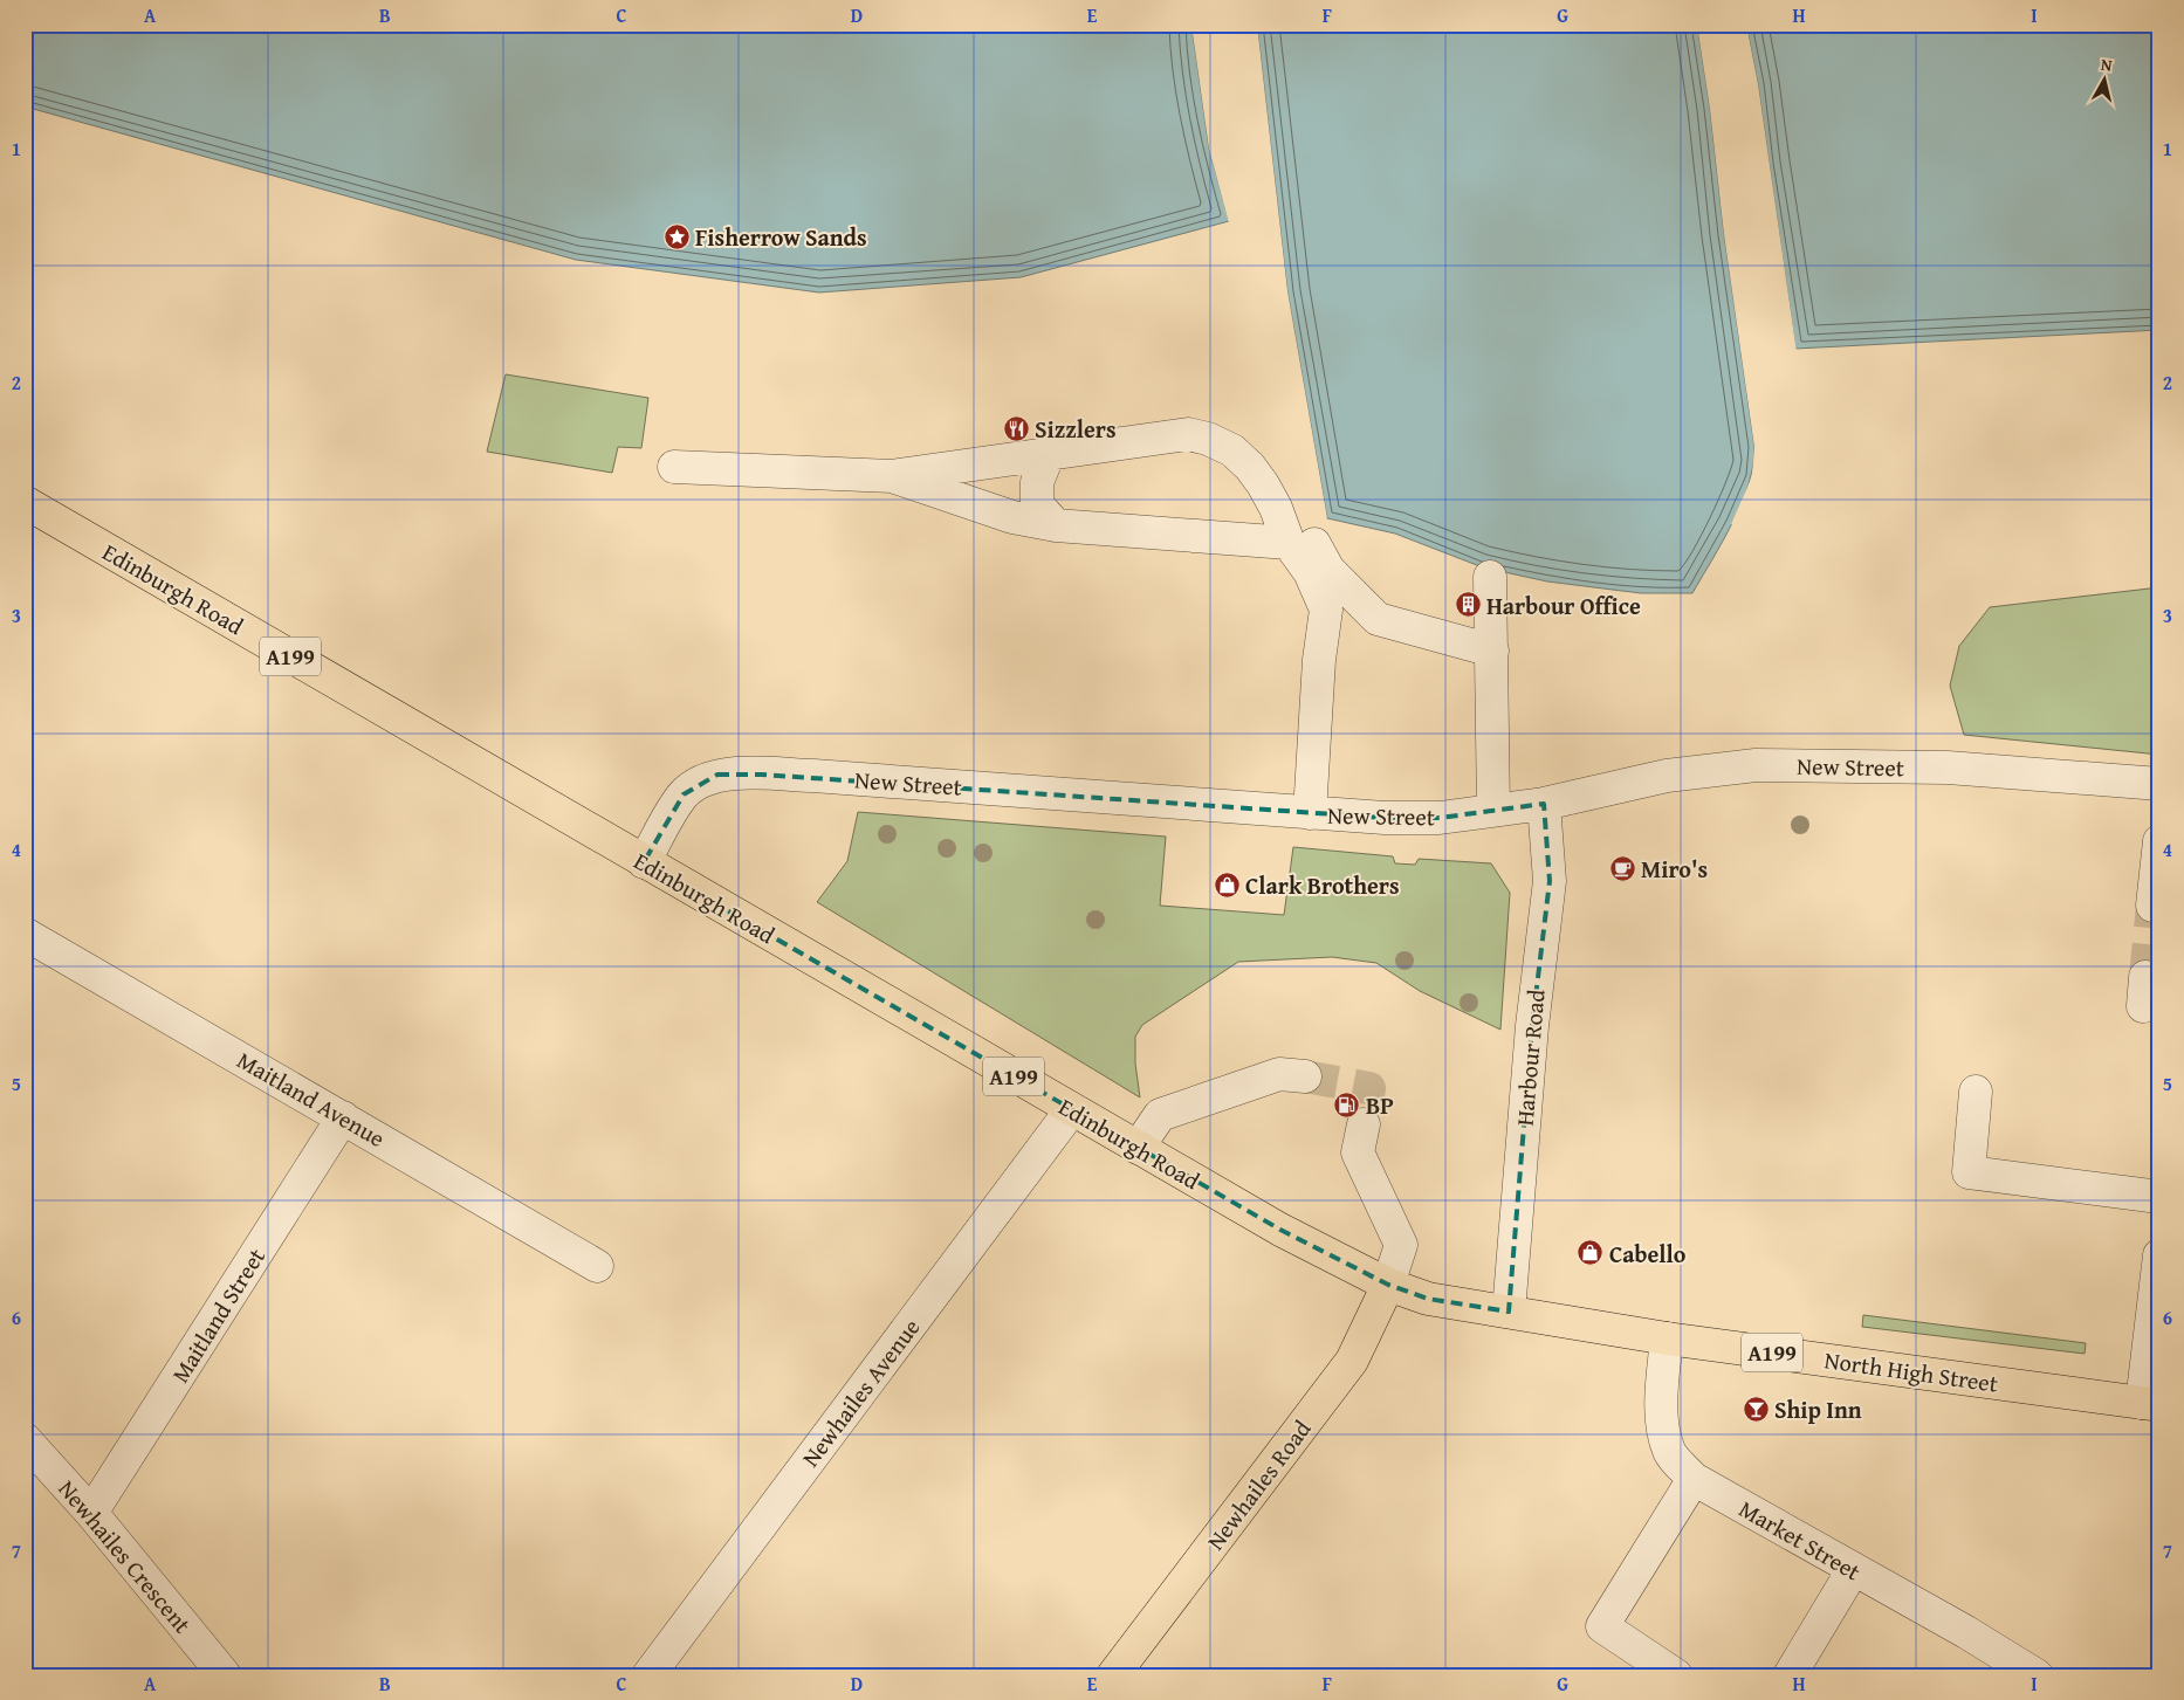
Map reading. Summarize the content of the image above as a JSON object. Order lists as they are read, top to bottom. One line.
{"streets":{"main road":["Edinburgh Road","A199","North High Street","Newhailes Road"],"street":["New Street","Harbour Road","Maitland Avenue","Maitland Street","Newhailes Avenue","Market Street","Newhailes Crescent"]},"crossings":[["Edinburgh Road","New Street"],["Edinburgh Road","North High Street"],["Edinburgh Road","Newhailes Avenue"],["Edinburgh Road","Newhailes Road"],["New Street","Harbour Road"],["Harbour Road","North High Street"],["Maitland Avenue","Maitland Street"],["Maitland Street","Newhailes Crescent"],["North High Street","Newhailes Road"],["North High Street","Market Street"]],"places":{"place":["Fisherrow Sands"],"restaurant":["Sizzlers"],"building":["Harbour Office"],"cafe":["Miro's"],"shop":["Clark Brothers","Cabello"],"fuel station":["BP"],"bar":["Ship Inn"]},"north":"top","grid":{"columns":["A","B","C","D","E","F","G","H","I"],"rows":["1","2","3","4","5","6","7"]}}
